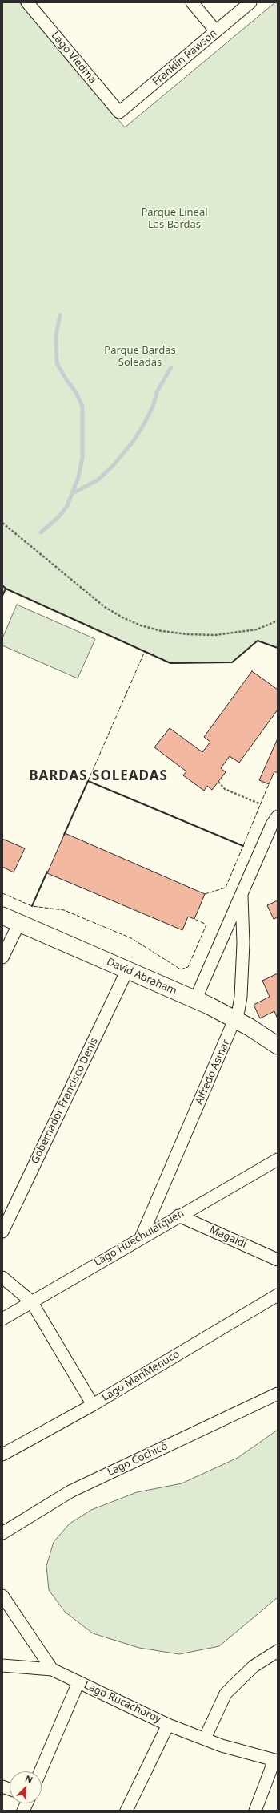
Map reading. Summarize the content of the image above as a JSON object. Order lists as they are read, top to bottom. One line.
{"streets":{"main road":["David Abraham"],"street":["Lago Viedma","Franklin Rawson","Alfredo Asmar","Gobernador Francisco Denis","Magaldi","Lago Huechulafquen","Lago MariMenuco","Lago Cochicó","Lago Rucachoroy"]},"crossings":[["Lago Viedma","Franklin Rawson"],["David Abraham","Alfredo Asmar"],["David Abraham","Gobernador Francisco Denis"],["Alfredo Asmar","Lago Huechulafquen"],["Magaldi","Lago Huechulafquen"]],"districts":["BARDAS SOLEADAS"],"parks":["Parque Lineal Las Bardas","Parque Bardas Soleadas"],"north":"top right"}
